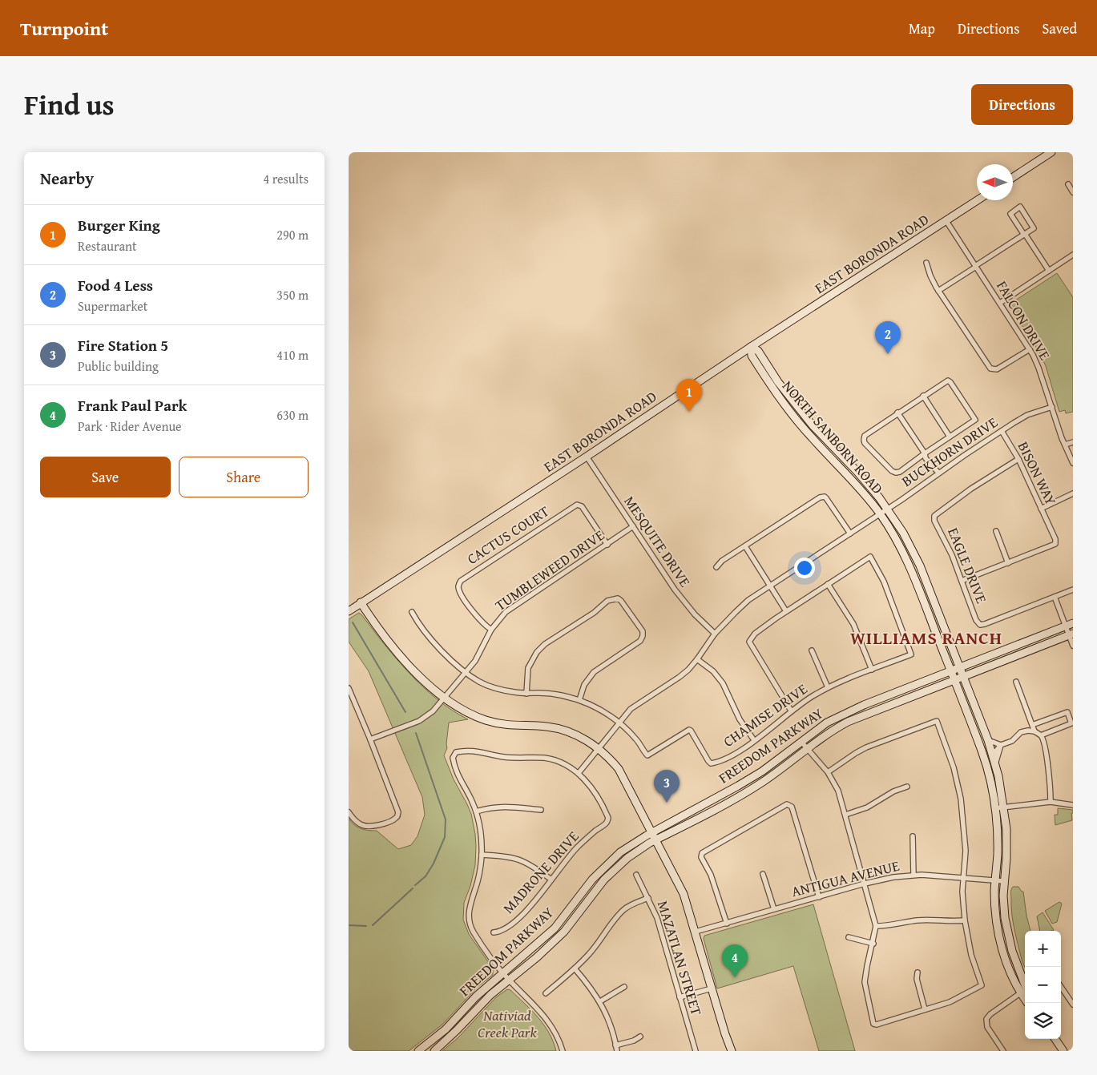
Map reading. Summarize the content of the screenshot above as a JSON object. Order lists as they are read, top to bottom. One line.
{"streets":{"main road":["EAST BORONDA ROAD","NORTH SANBORN ROAD","FREEDOM PARKWAY"],"street":["FALCON DRIVE","BUCKHORN DRIVE","BISON WAY","CACTUS COURT","MESQUITE DRIVE","EAGLE DRIVE","TUMBLEWEED DRIVE","CHAMISE DRIVE","MADRONE DRIVE","ANTIGUA AVENUE","MAZATLAN STREET"]},"crossings":[["EAST BORONDA ROAD","FALCON DRIVE"],["EAST BORONDA ROAD","NORTH SANBORN ROAD"],["EAST BORONDA ROAD","MESQUITE DRIVE"],["FALCON DRIVE","BUCKHORN DRIVE"],["NORTH SANBORN ROAD","BUCKHORN DRIVE"],["NORTH SANBORN ROAD","FREEDOM PARKWAY"],["NORTH SANBORN ROAD","ANTIGUA AVENUE"],["BUCKHORN DRIVE","BISON WAY"],["BUCKHORN DRIVE","MESQUITE DRIVE"],["BUCKHORN DRIVE","CHAMISE DRIVE"],["BUCKHORN DRIVE","MADRONE DRIVE"],["BISON WAY","EAGLE DRIVE"],["CACTUS COURT","TUMBLEWEED DRIVE"],["MESQUITE DRIVE","TUMBLEWEED DRIVE"]],"districts":["WILLIAMS RANCH"],"parks":["Nativiad Creek Park"],"north":"left","page":{"header":"Turnpoint","nav":["Map","Directions","Saved"],"title":"Find us","buttons":["Directions",["Save","Share"]],"heading":["Nearby","4 results"],"list":[{"mark":"1","name":"Burger King","note":"Restaurant","value":"290 m"},{"mark":"2","name":"Food 4 Less","note":"Supermarket","value":"350 m"},{"mark":"3","name":"Fire Station 5","note":"Public building","value":"410 m"},{"mark":"4","name":"Frank Paul Park","note":"Park · Rider Avenue","value":"630 m"}],"pins":["2","1","3","4"],"map_buttons":["+","−"]}}
